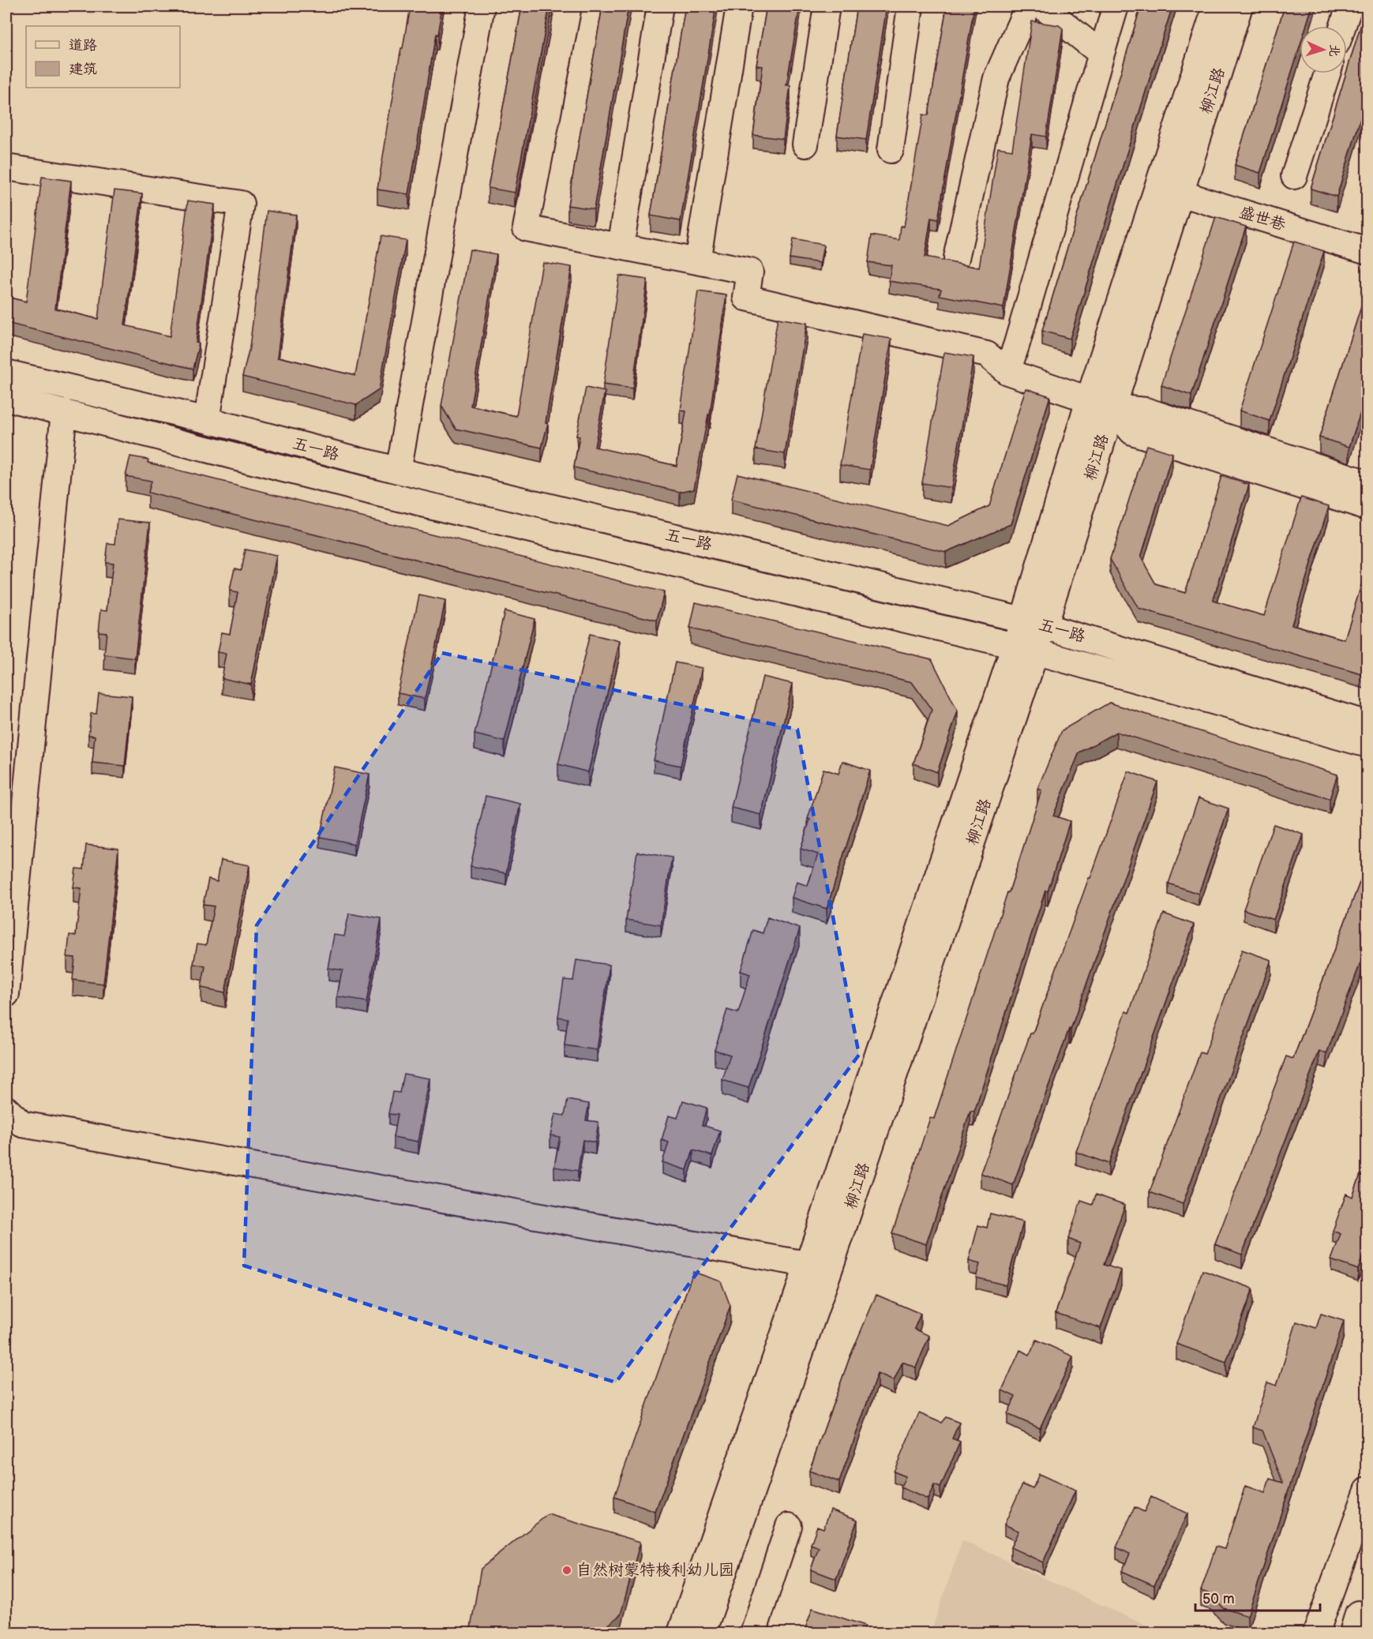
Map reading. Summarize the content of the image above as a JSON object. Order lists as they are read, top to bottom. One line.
{"streets":{"street":["柳江路","盛世巷","五一路"]},"crossings":[["柳江路","盛世巷"],["柳江路","五一路"]],"places":["自然树蒙特梭利幼儿园"],"legend":["道路","建筑"],"scale_bar":"50 m","north":"right"}
